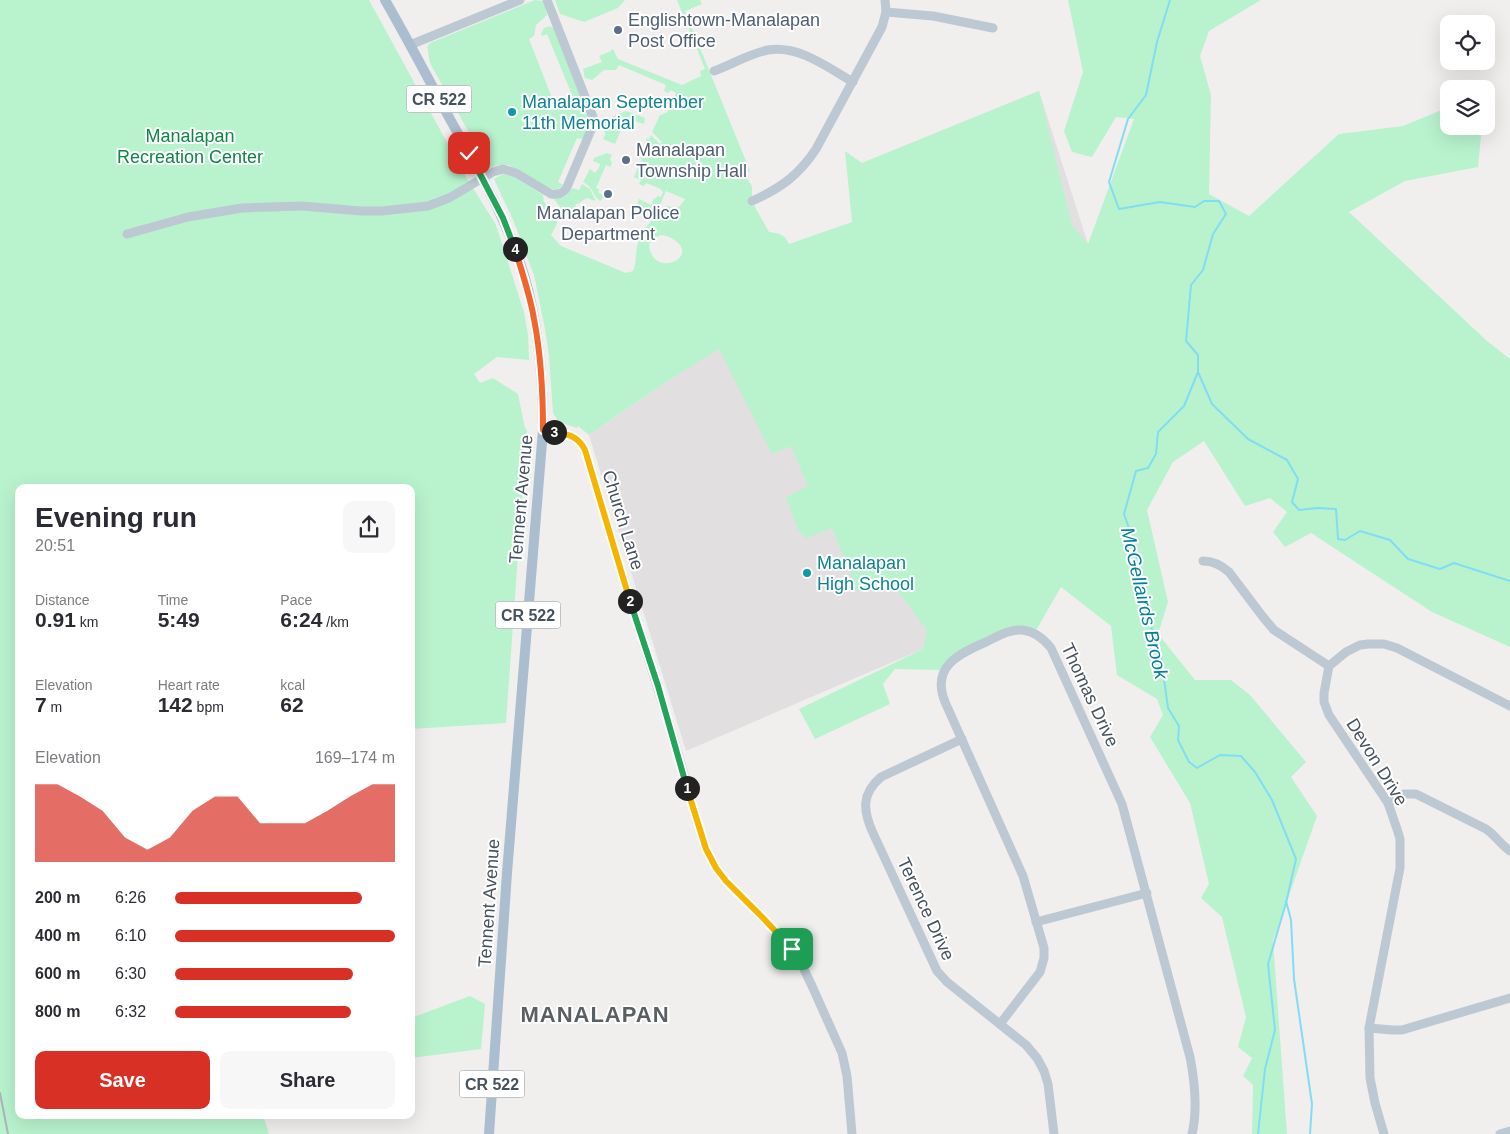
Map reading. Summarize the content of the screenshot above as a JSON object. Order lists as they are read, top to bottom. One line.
{"streets":{"main road":["CR 522","Tennent Avenue"],"street":["Church Lane","Thomas Drive","Devon Drive","Terence Drive"]},"crossings":[["Tennent Avenue","Church Lane"],["Thomas Drive","Terence Drive"]],"districts":["MANALAPAN"],"water":["McGellairds Brook"],"parks":["Manalapan Recreation Center"],"places":["Englishtown-Manalapan Post Office","Manalapan September 11th Memorial","Manalapan Township Hall","Manalapan Police Department","Manalapan High School"],"page":{"pins":["4","3","2","1"],"heading":["Evening run","20:51"],"stats":[["Distance","0.91 km"],["Time","5:49"],["Pace","6:24 /km"],["Elevation","7 m"],["Heart rate","142 bpm"],["kcal","62"]],"chart":["Elevation","169–174 m"],"list":[{"name":"200 m","note":"6:26"},{"name":"400 m","note":"6:10"},{"name":"600 m","note":"6:30"},{"name":"800 m","note":"6:32"}],"buttons":["Save","Share"]}}
